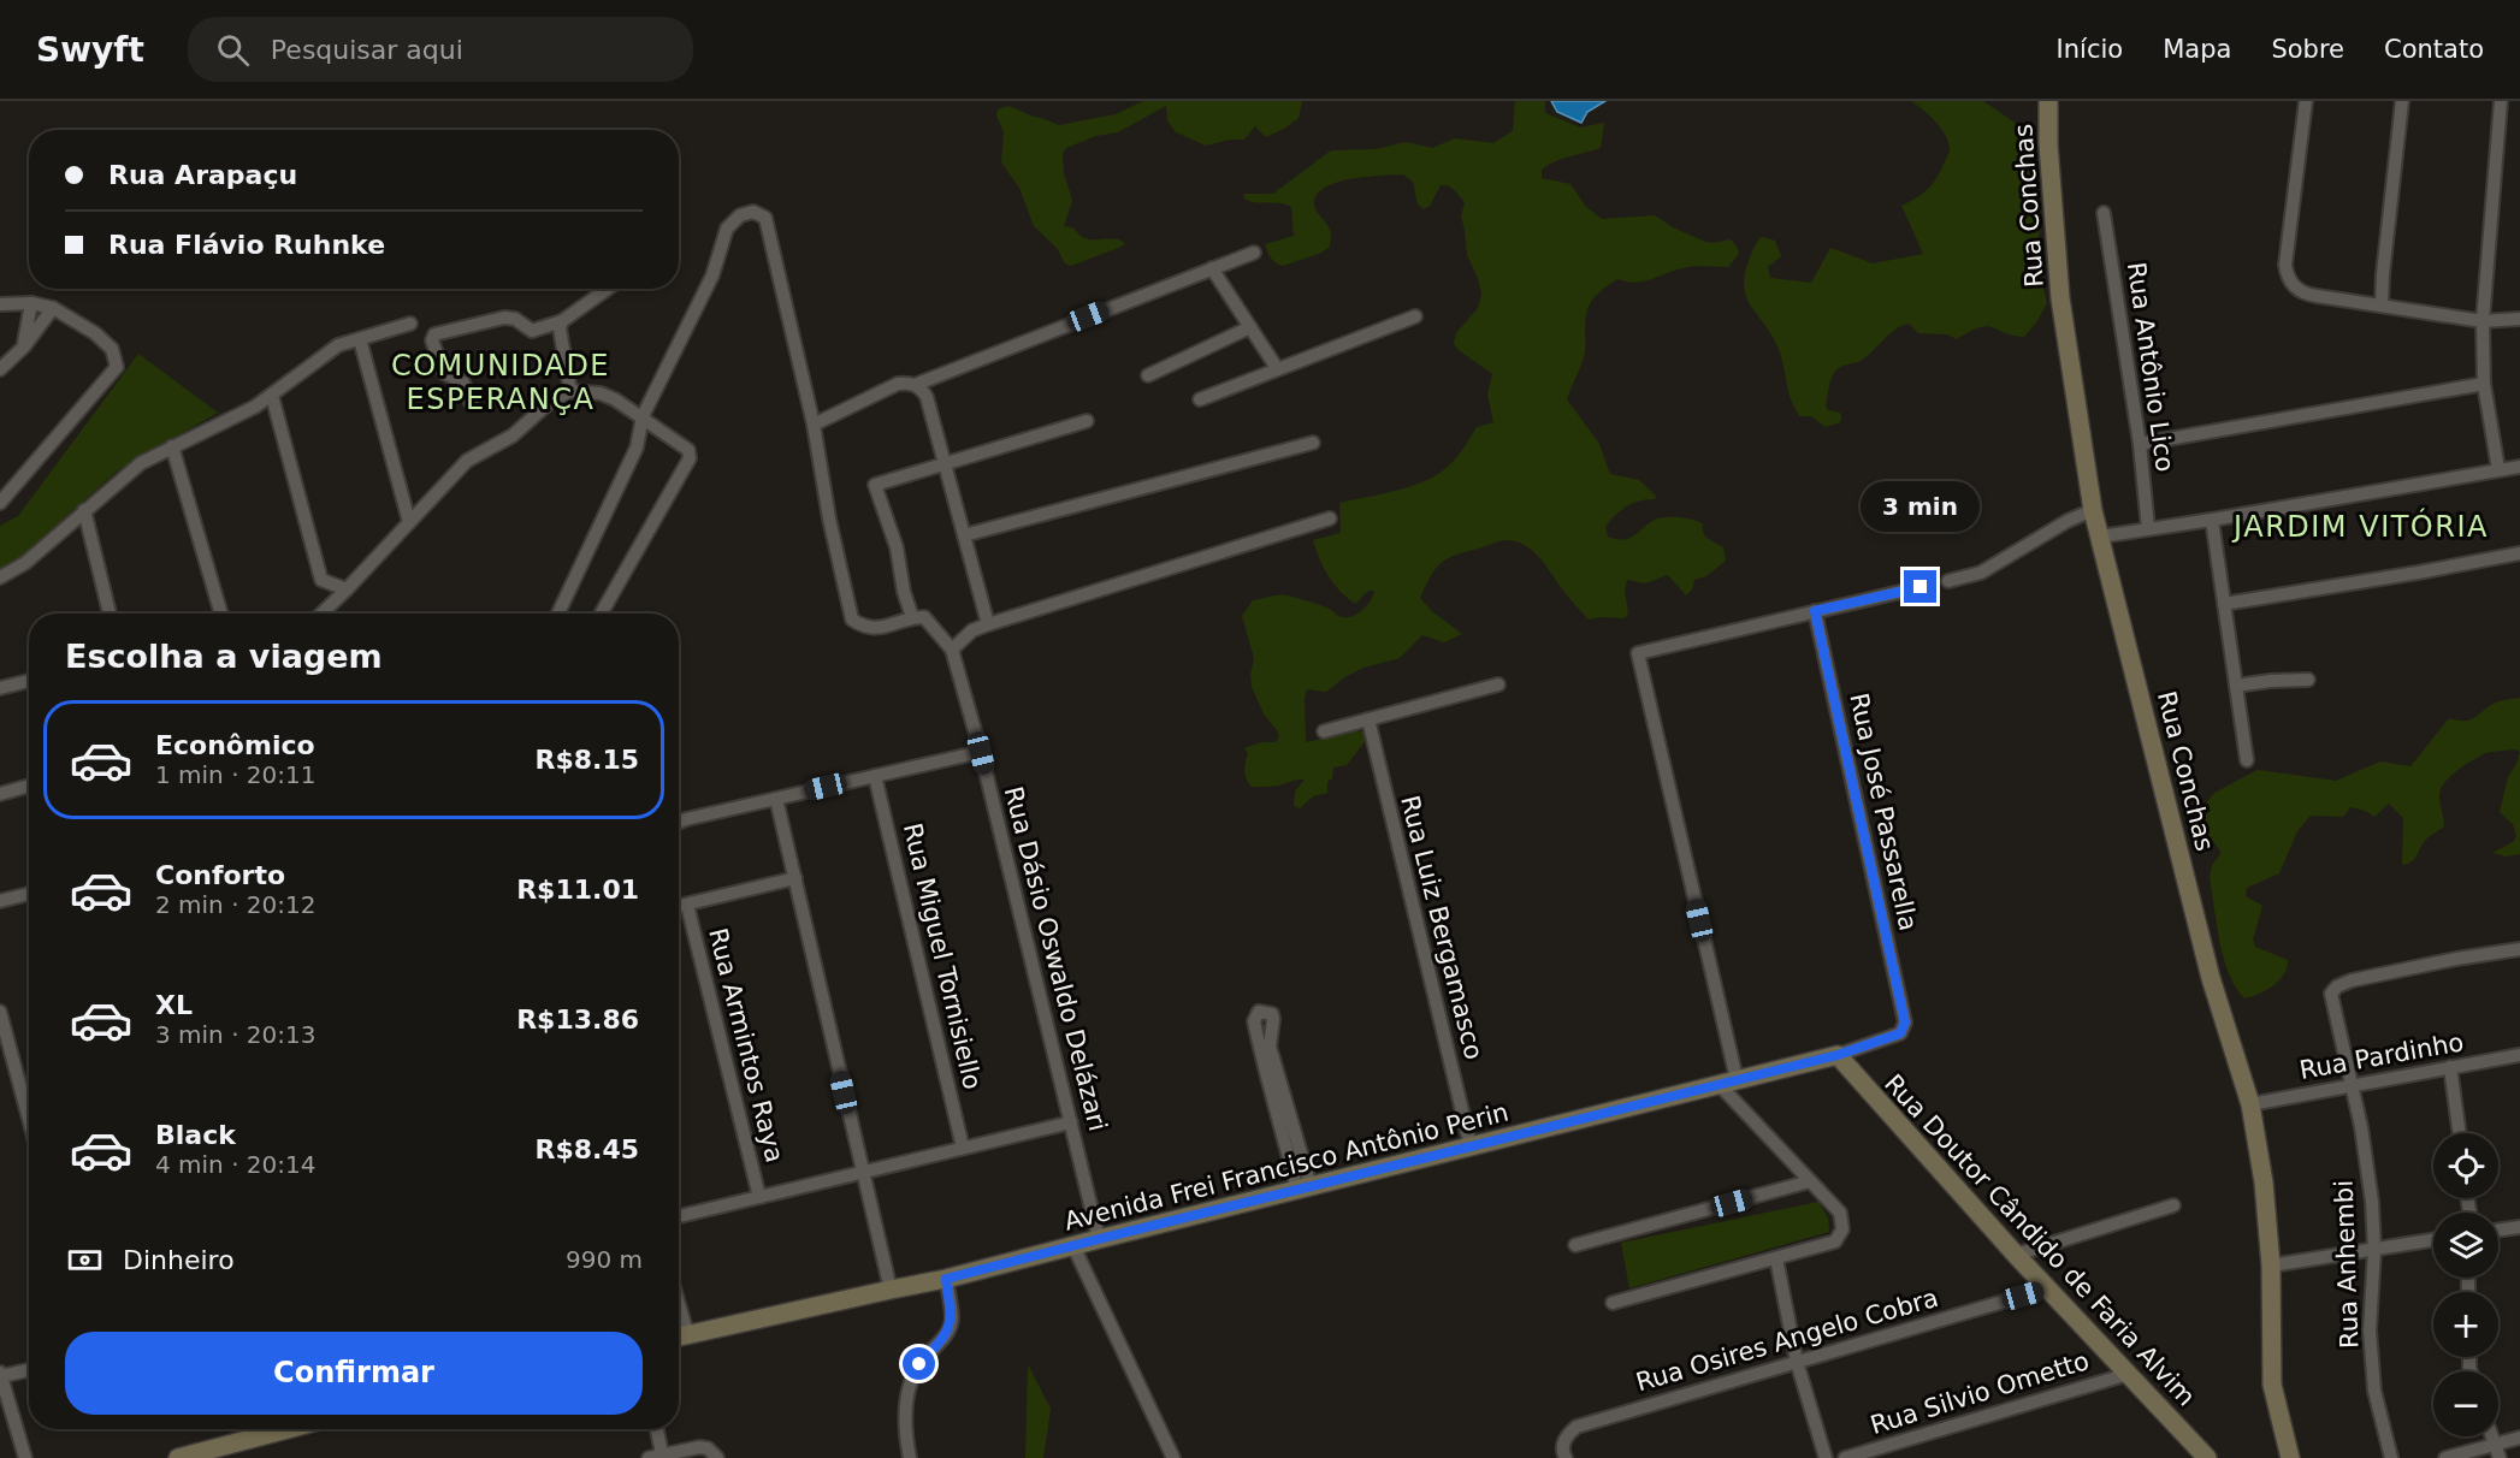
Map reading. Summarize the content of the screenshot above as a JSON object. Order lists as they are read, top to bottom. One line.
{"streets":{"street":["Rua Conchas","Rua Antônio Lico","Rua José Passarella","Rua Luiz Bergamasco","Rua Miguel Tornisiello","Rua Dásio Oswaldo Delázari","Rua Armintos Raya","Rua Pardinho","Avenida Frei Francisco Antônio Perin","Rua Doutor Cândido de Faria Alvim","Rua Anhembi","Rua Osires Angelo Cobra","Rua Silvio Ometto"]},"crossings":[["Rua Conchas","Rua Pardinho"],["Rua José Passarella","Avenida Frei Francisco Antônio Perin"],["Rua Luiz Bergamasco","Avenida Frei Francisco Antônio Perin"],["Rua Dásio Oswaldo Delázari","Avenida Frei Francisco Antônio Perin"],["Rua Pardinho","Rua Anhembi"],["Avenida Frei Francisco Antônio Perin","Rua Doutor Cândido de Faria Alvim"],["Rua Doutor Cândido de Faria Alvim","Rua Osires Angelo Cobra"],["Rua Doutor Cândido de Faria Alvim","Rua Silvio Ometto"]],"districts":["COMUNIDADE ESPERANÇA","JARDIM VITÓRIA"],"page":{"header":"Swyft","search":"Pesquisar aqui","nav":["Início","Mapa","Sobre","Contato"],"banner":["Rua Arapaçu","Rua Flávio Ruhnke"],"bubble":"3 min","heading":"Escolha a viagem","list":[{"name":"Econômico","note":"1 min · 20:11","value":"R$8.15"},{"name":"Conforto","note":"2 min · 20:12","value":"R$11.01"},{"name":"XL","note":"3 min · 20:13","value":"R$13.86"},{"name":"Black","note":"4 min · 20:14","value":"R$8.45"}],"map_buttons":["+","−"],"pay":["Dinheiro","990 m"],"buttons":"Confirmar"}}
